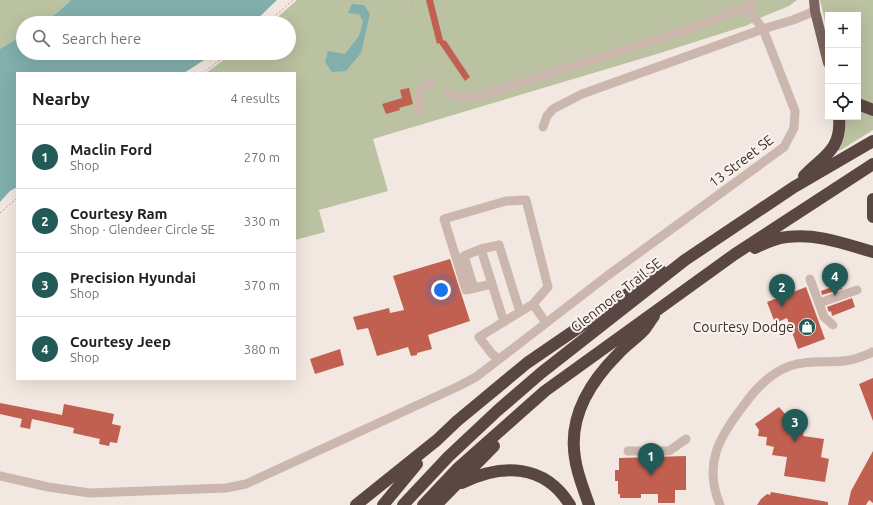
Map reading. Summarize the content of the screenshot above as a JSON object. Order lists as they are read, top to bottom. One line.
{"streets":{"highway":["Glenmore Trail SE"],"street":["13 Street SE"]},"places":{"shop":["Courtesy Dodge"]},"page":{"map_buttons":["+","−"],"search":"Search here","heading":["Nearby","4 results"],"list":[{"mark":"1","name":"Maclin Ford","note":"Shop","value":"270 m"},{"mark":"2","name":"Courtesy Ram","note":"Shop · Glendeer Circle SE","value":"330 m"},{"mark":"3","name":"Precision Hyundai","note":"Shop","value":"370 m"},{"mark":"4","name":"Courtesy Jeep","note":"Shop","value":"380 m"}],"pins":["4","2","3","1"]}}
